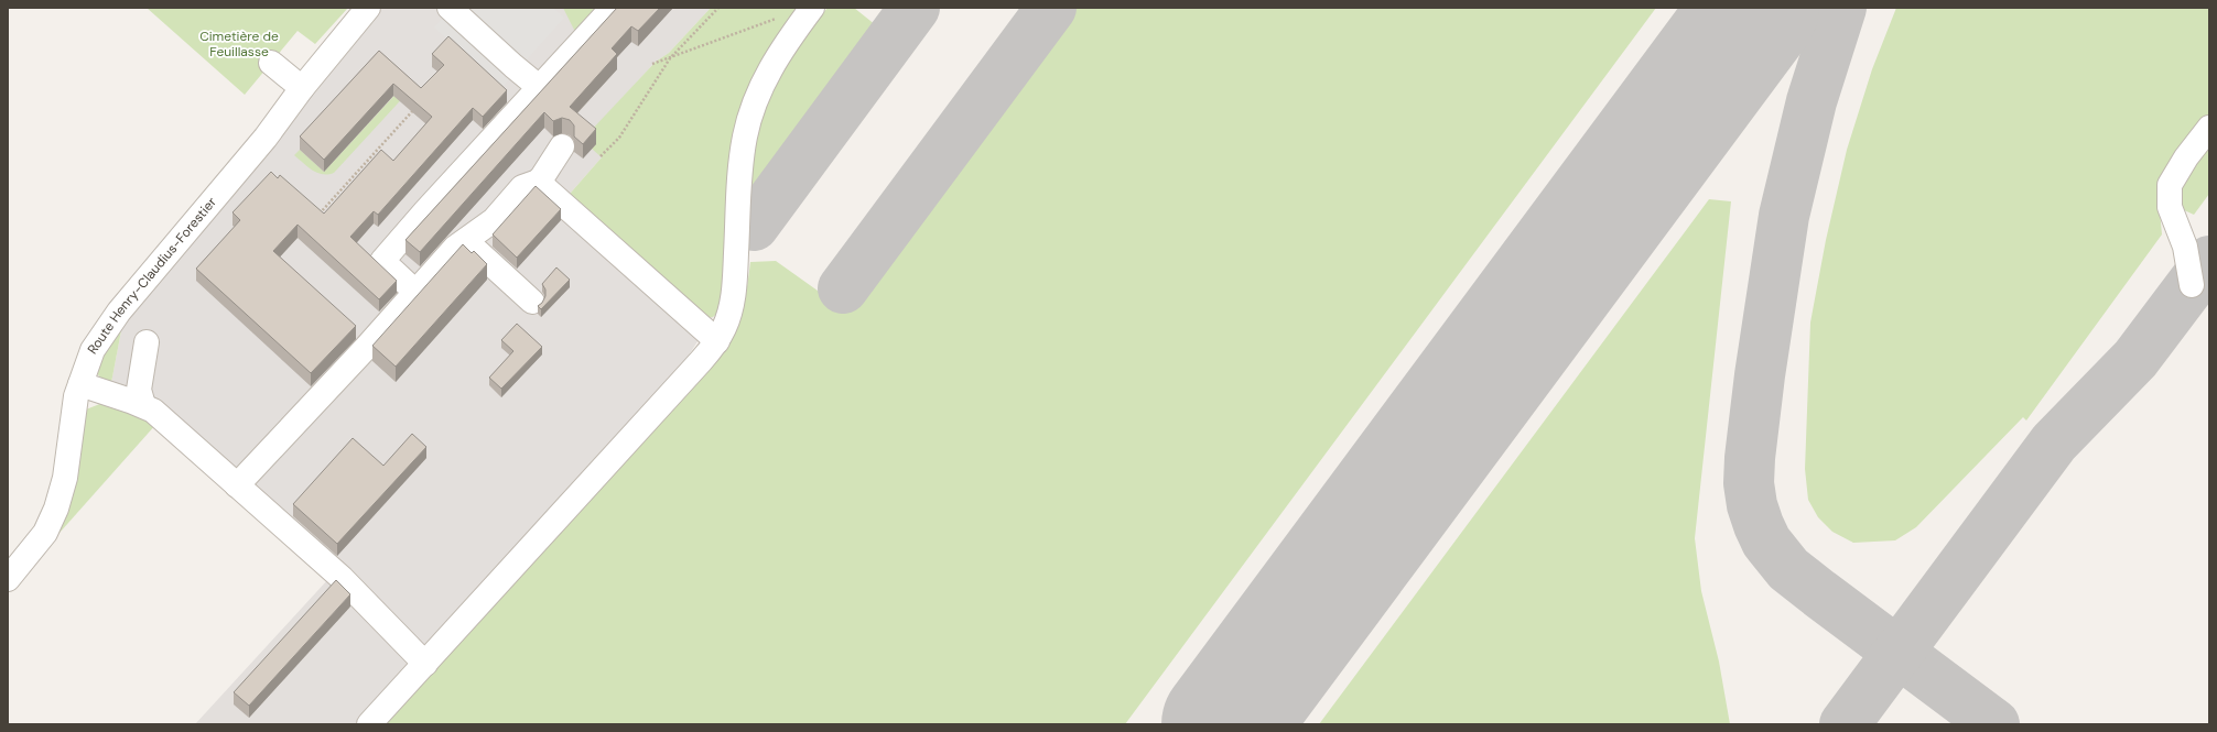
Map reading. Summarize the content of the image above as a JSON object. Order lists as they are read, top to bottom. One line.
{"streets":{"street":["Route Henry-Claudius-Forestier"]},"parks":["Cimetière de Feuillasse"]}
